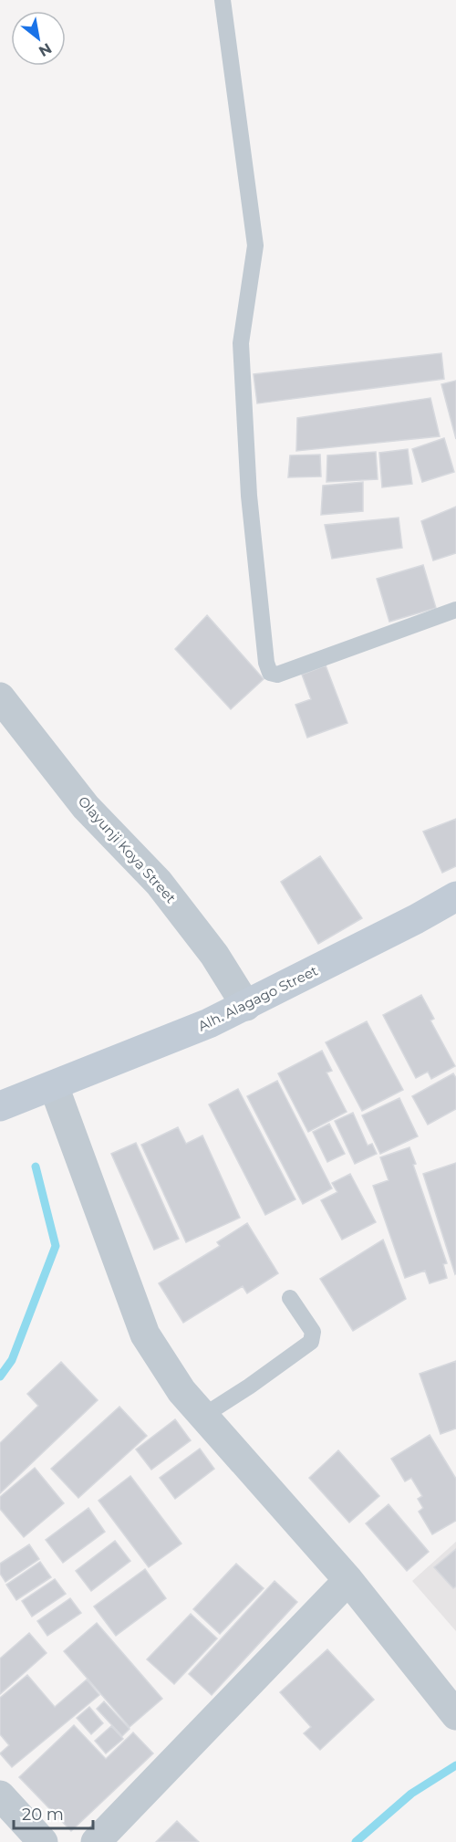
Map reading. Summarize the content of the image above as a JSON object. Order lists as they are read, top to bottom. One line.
{"streets":{"main road":["Alh. Alagago Street"],"street":["Olayunji Koya Street"]},"crossings":[["Olayunji Koya Street","Alh. Alagago Street"]],"scale_bar":"20 m","north":"bottom right"}
